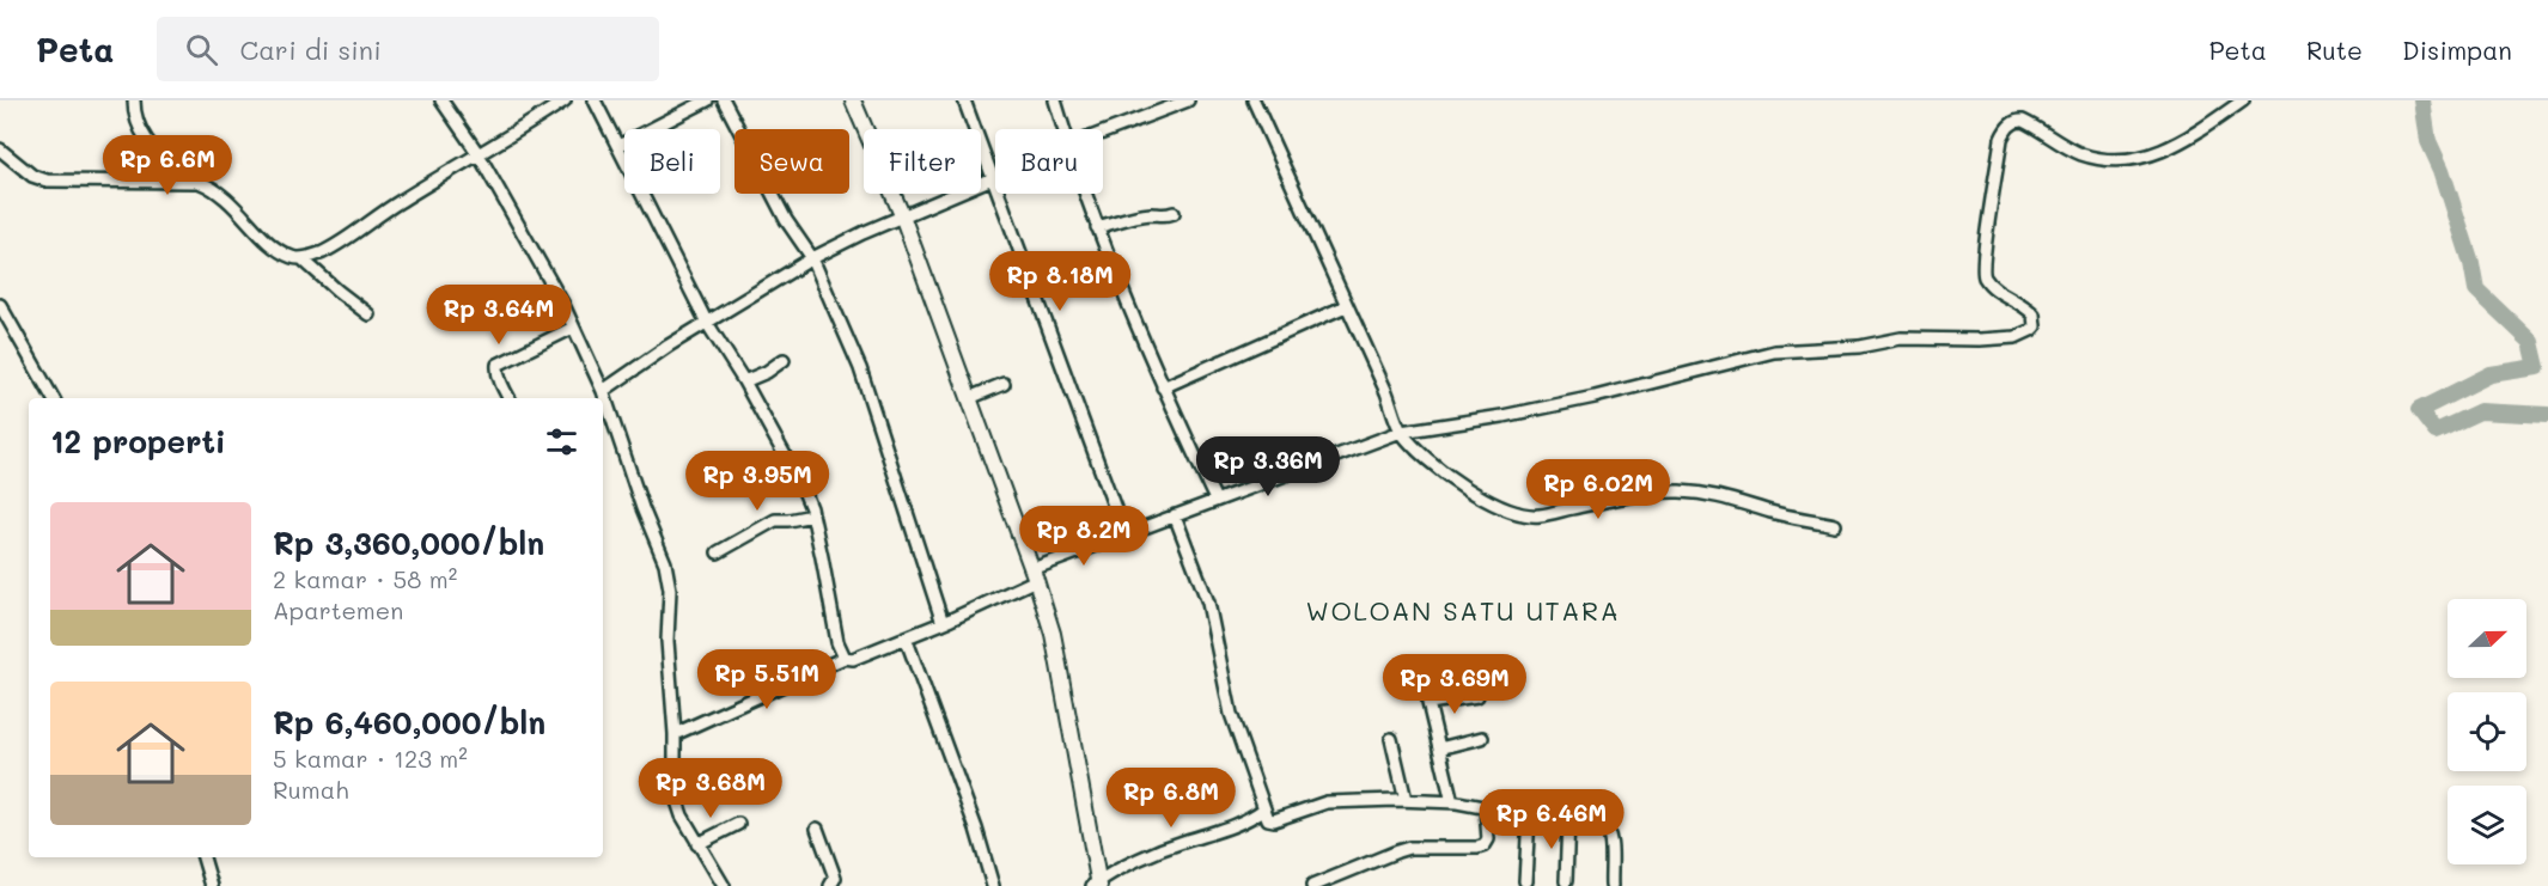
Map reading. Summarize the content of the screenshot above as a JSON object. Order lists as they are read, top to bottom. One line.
{"districts":["WOLOAN SATU UTARA"],"north":"right","page":{"header":"Peta","search":"Cari di sini","nav":["Peta","Rute","Disimpan"],"chip":["Beli","Sewa","Filter","Baru"],"price":["Rp 6.6M","Rp 8.18M","Rp 3.64M","Rp 3.36M","Rp 3.95M","Rp 6.02M","Rp 8.2M","Rp 5.51M","Rp 3.69M","Rp 3.68M","Rp 6.8M","Rp 6.46M"],"heading":"12 properti","list":[{"name":"Rp 3,360,000/bln","note":"2 kamar · 58 m² · Apartemen"},{"name":"Rp 6,460,000/bln","note":"5 kamar · 123 m² · Rumah"}]}}
